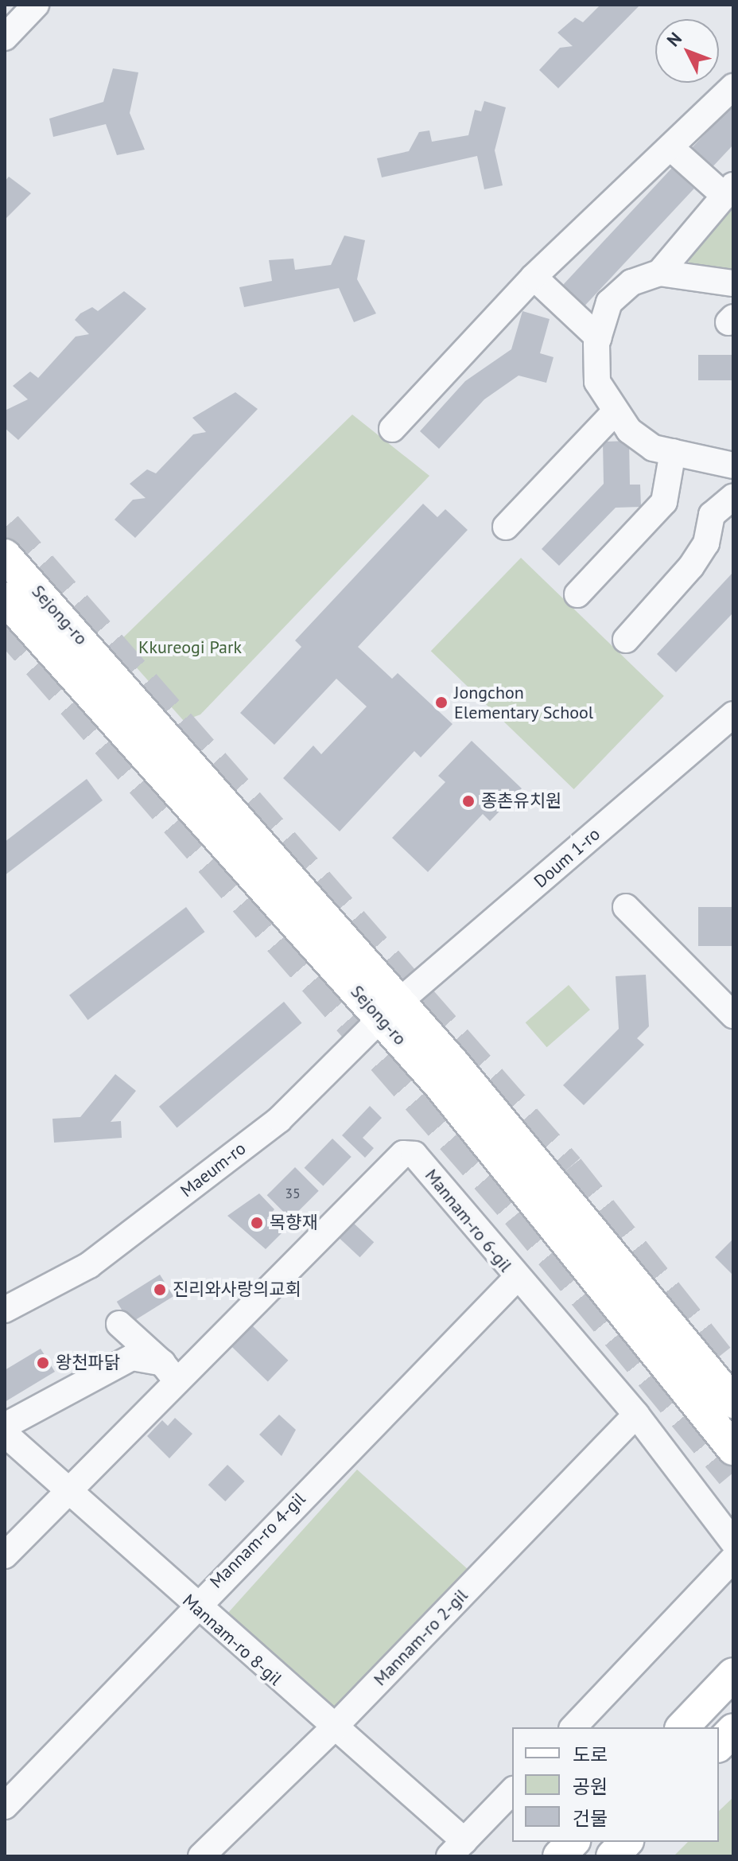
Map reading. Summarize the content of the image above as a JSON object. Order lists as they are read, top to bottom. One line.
{"streets":{"main road":["Sejong-ro"],"street":["Doum 1-ro","Maeum-ro","Mannam-ro 6-gil","Mannam-ro 4-gil","Mannam-ro 2-gil","Mannam-ro 8-gil"]},"crossings":[["Sejong-ro","Doum 1-ro"],["Sejong-ro","Maeum-ro"],["Doum 1-ro","Maeum-ro"],["Mannam-ro 6-gil","Mannam-ro 4-gil"],["Mannam-ro 6-gil","Mannam-ro 2-gil"],["Mannam-ro 6-gil","Mannam-ro 8-gil"],["Mannam-ro 4-gil","Mannam-ro 8-gil"],["Mannam-ro 2-gil","Mannam-ro 8-gil"]],"parks":["Kkureogi Park"],"places":["Jongchon Elementary School","종촌유치원","목향재","진리와사랑의교회","왕천파닭"],"house_numbers":["35"],"legend":["도로","공원","건물"],"north":"top left"}
